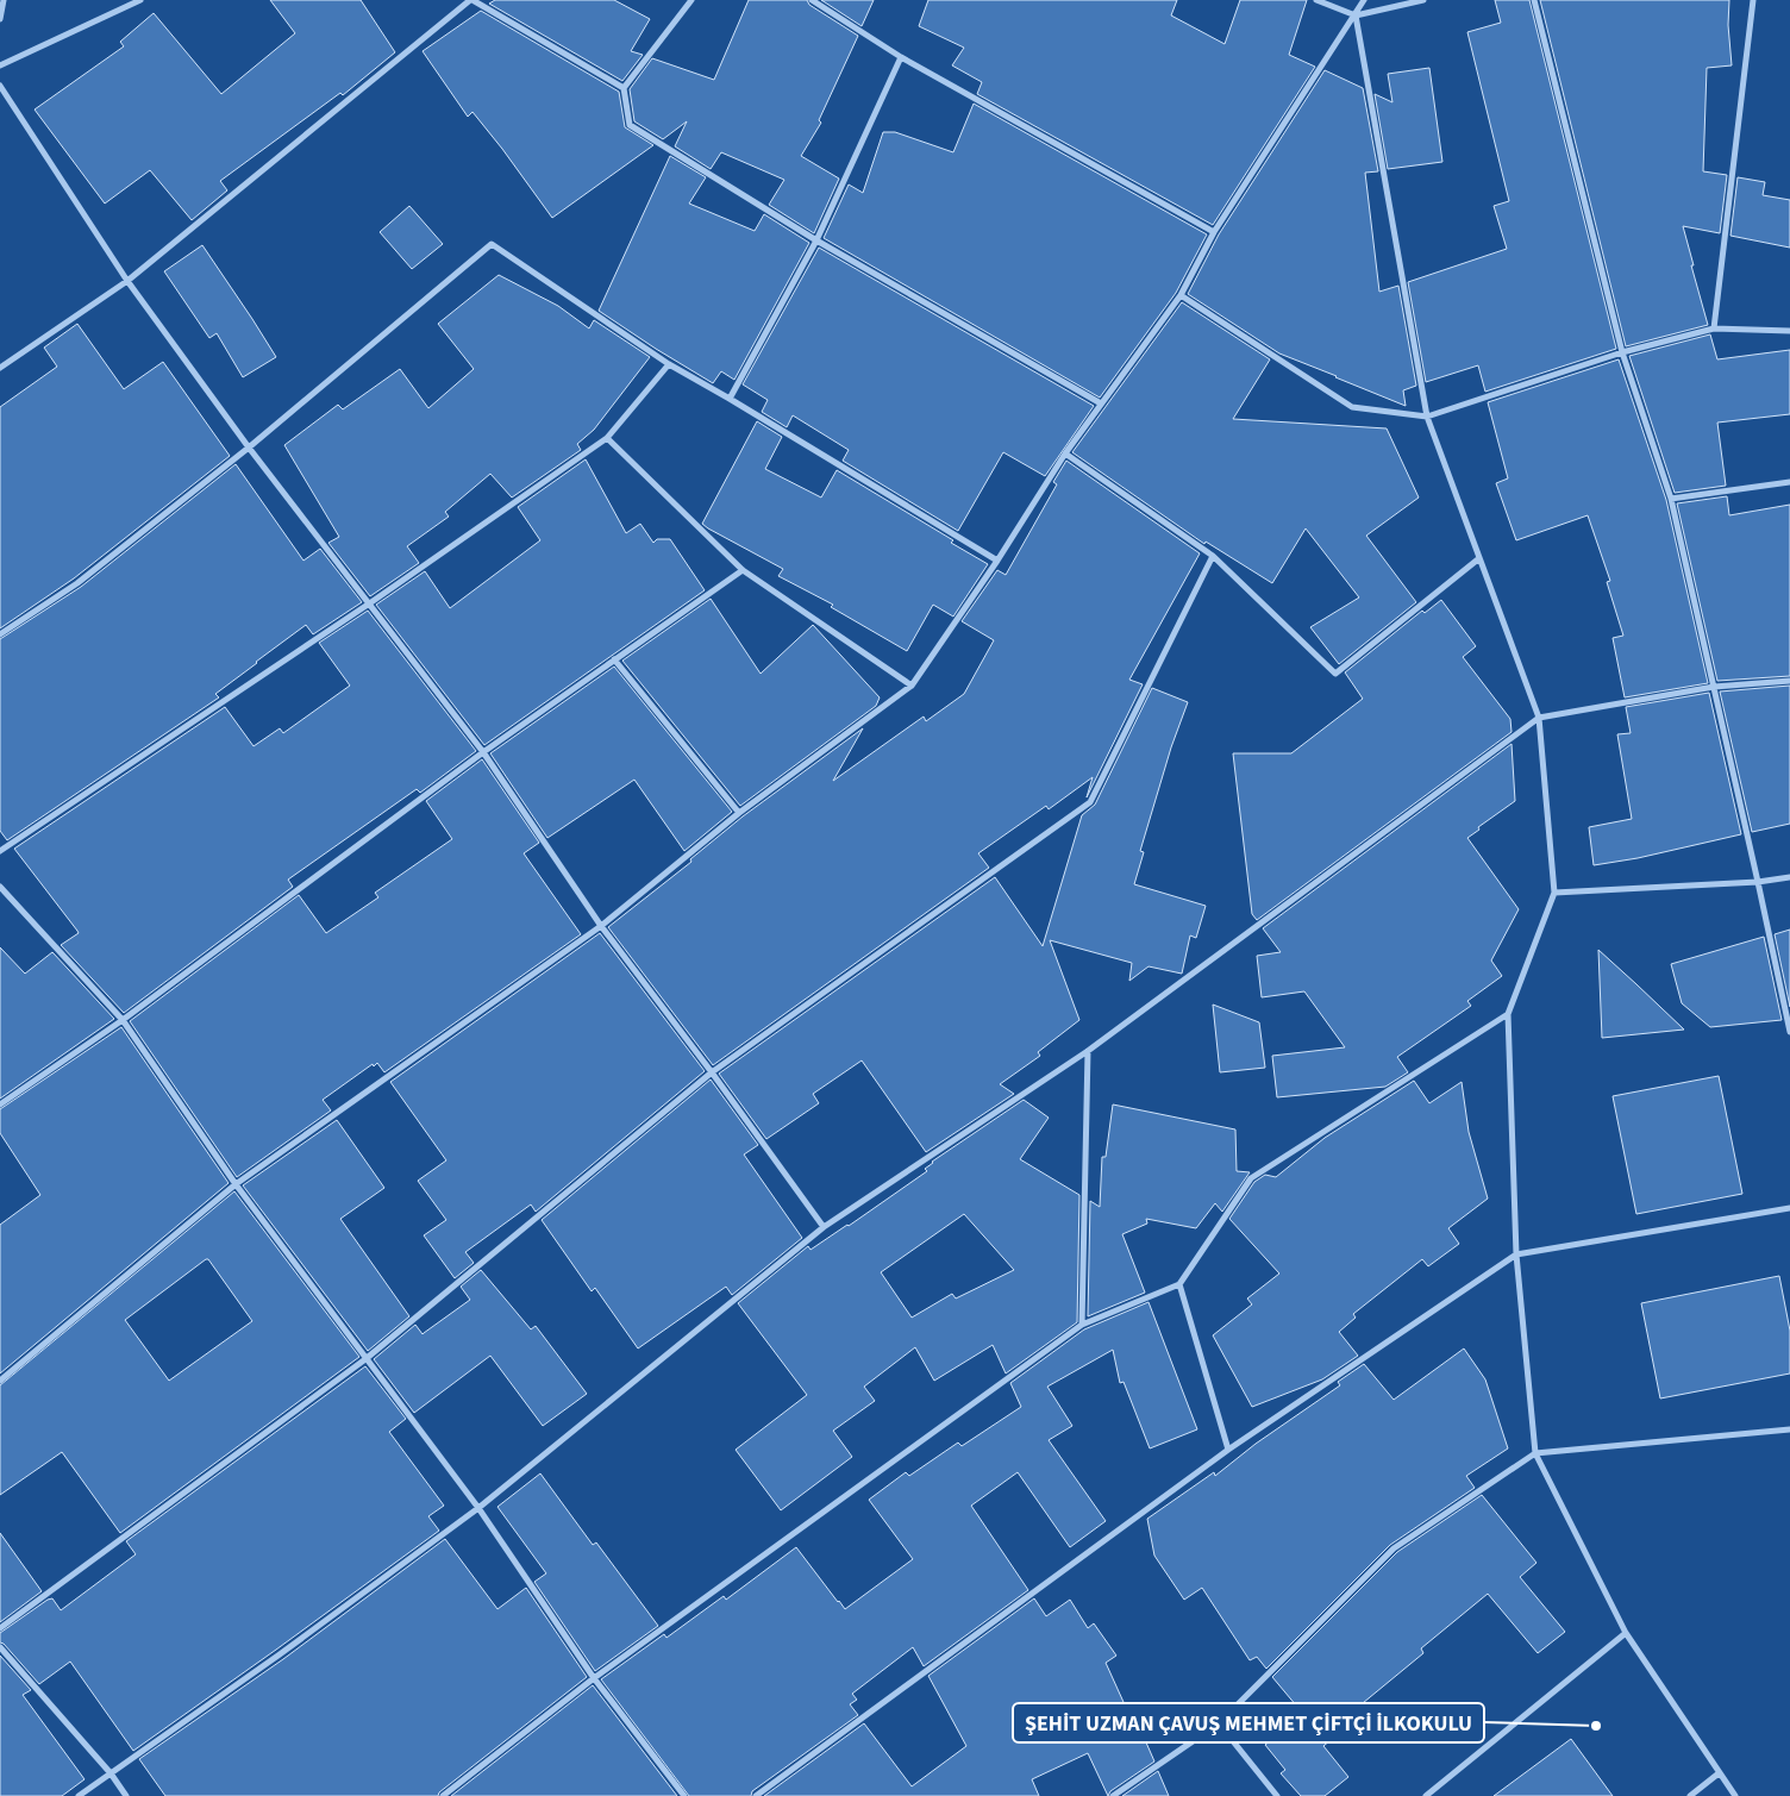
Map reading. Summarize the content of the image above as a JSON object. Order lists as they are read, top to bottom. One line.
{"places":["ŞEHİT UZMAN ÇAVUŞ MEHMET ÇİFTÇİ İLKOKULU"]}
